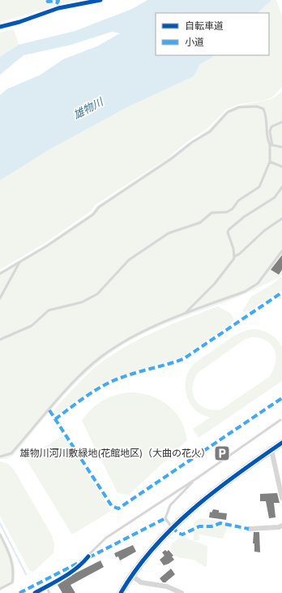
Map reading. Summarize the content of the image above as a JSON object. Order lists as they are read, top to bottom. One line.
{"water":["雄物川"],"places":{"parking":["雄物川河川敷緑地(花館地区)（大曲の花火）"]},"legend":["自転車道","小道"]}
